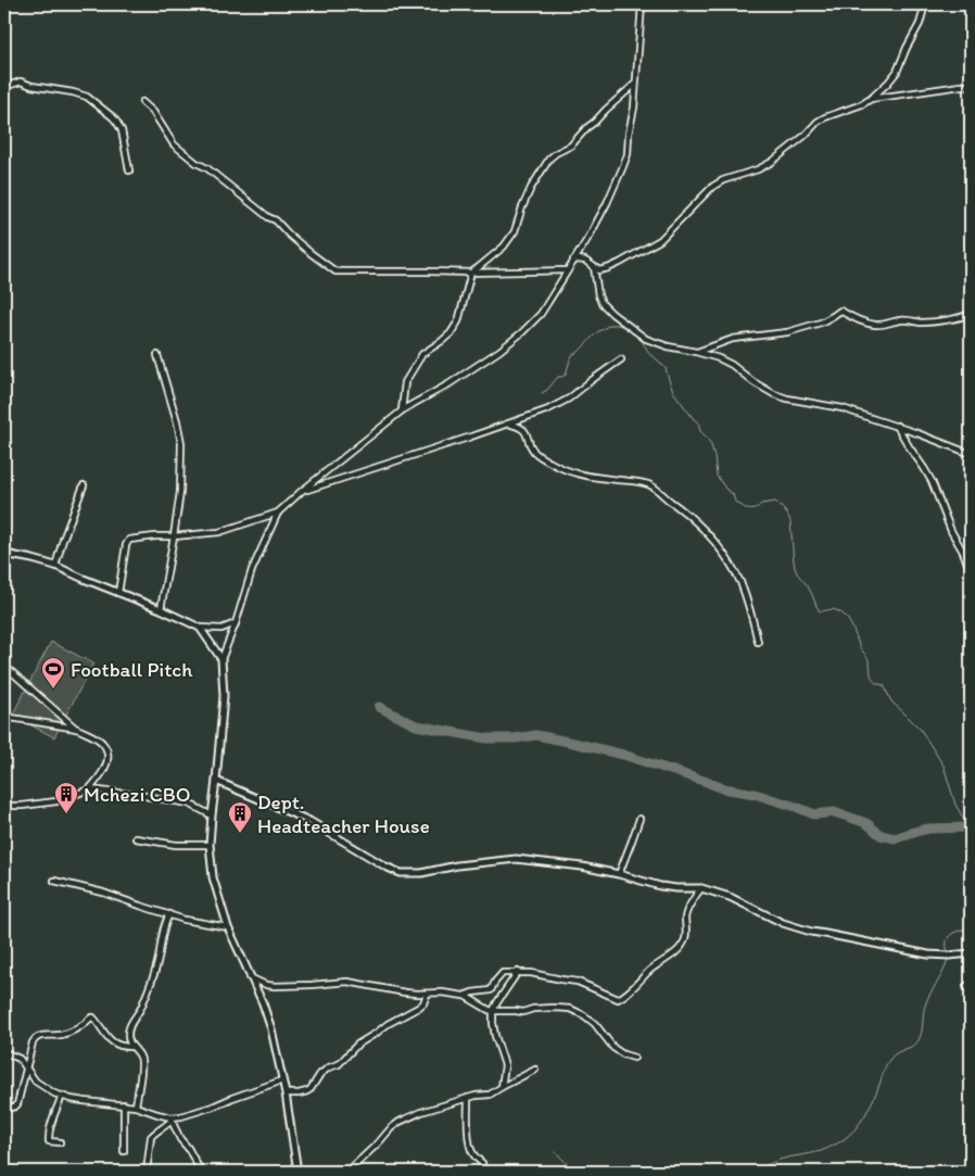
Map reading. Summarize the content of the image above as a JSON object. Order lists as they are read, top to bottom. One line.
{"places":{"sports":["Football Pitch"],"building":["Mchezi CBO","Dept. Headteacher House"]}}
